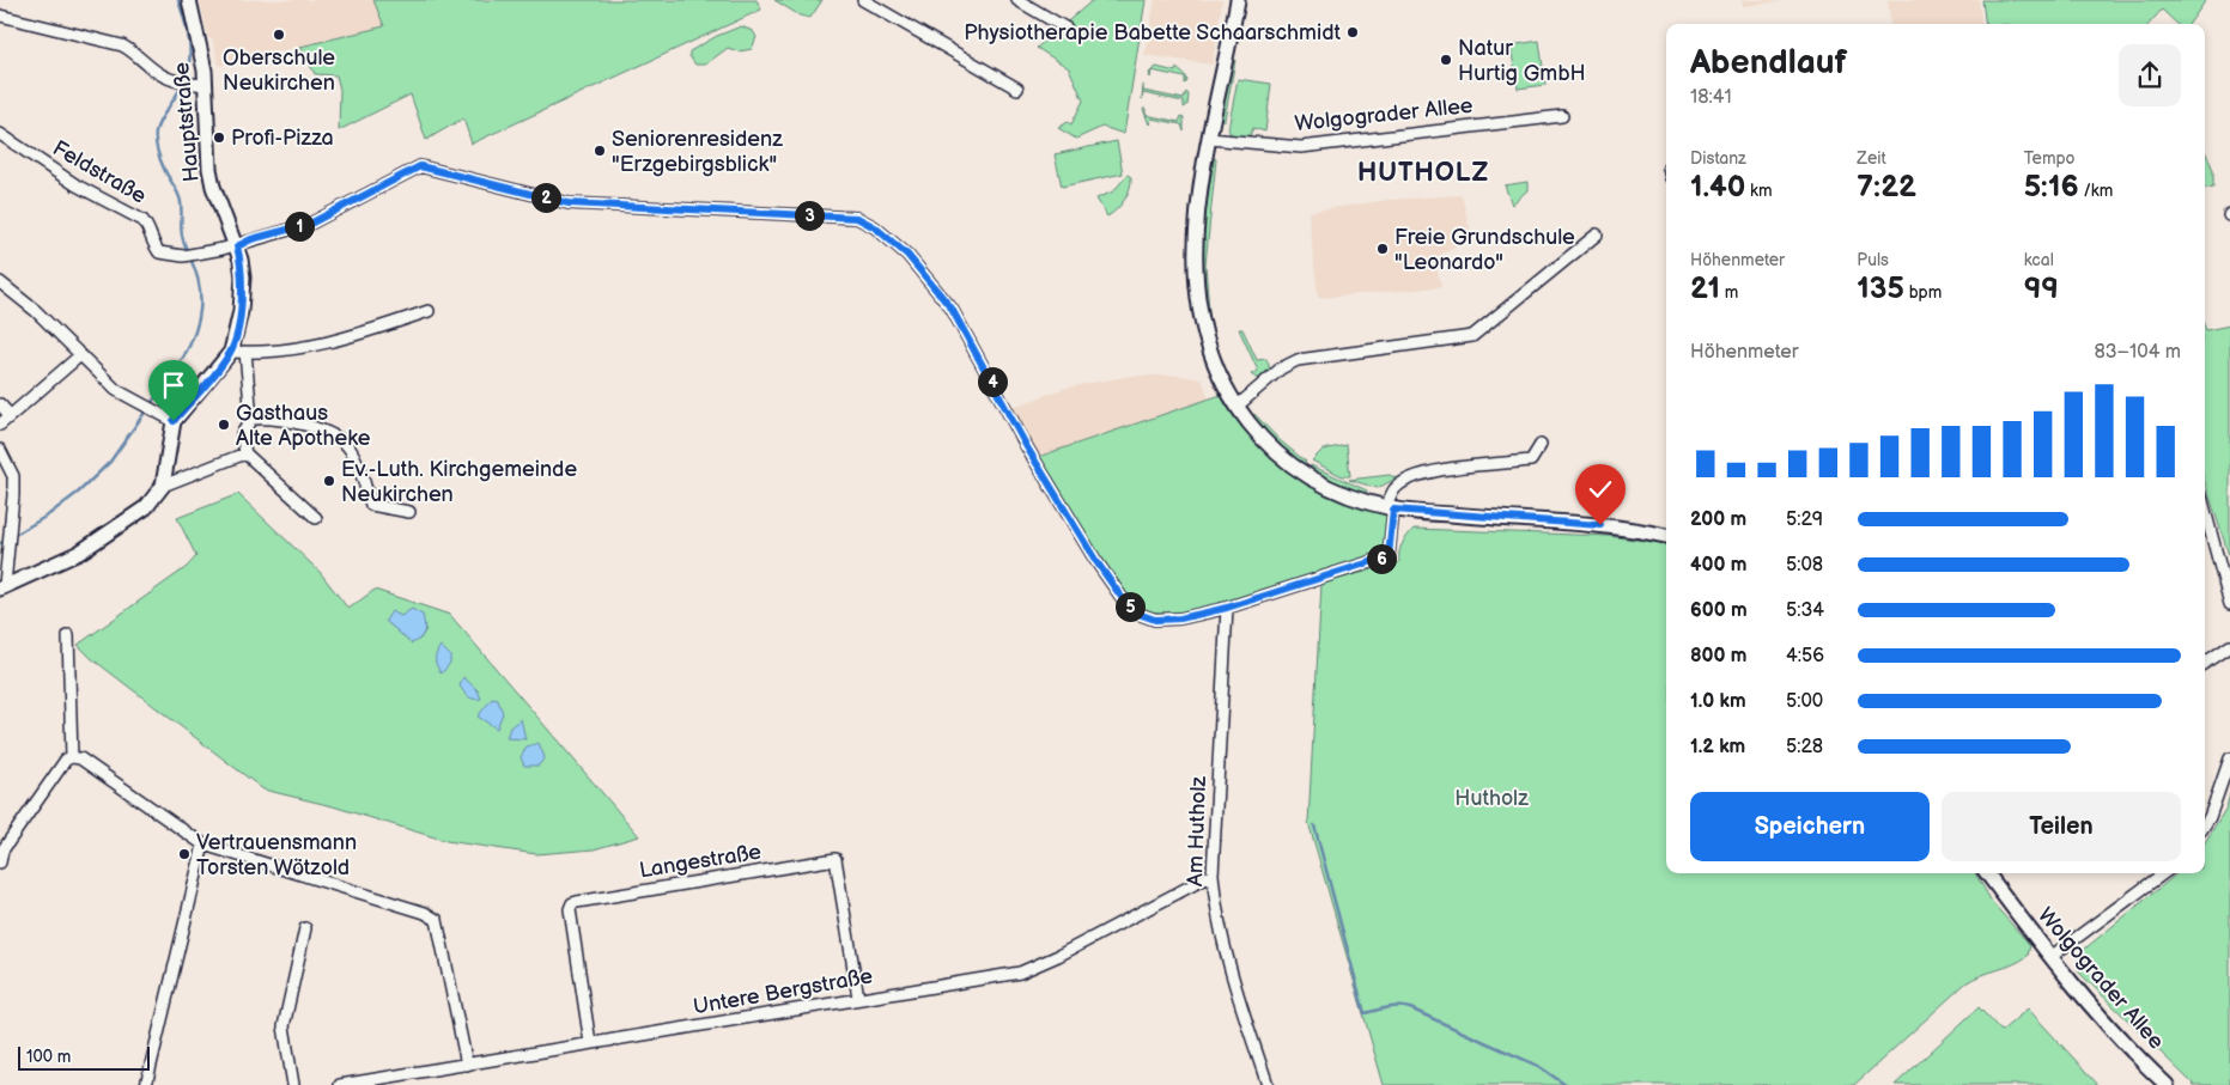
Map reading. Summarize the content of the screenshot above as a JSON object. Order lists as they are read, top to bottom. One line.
{"streets":{"main road":["Wolgograder Allee","Hauptstraße"],"street":["Feldstraße","Am Hutholz","Langestraße","Untere Bergstraße"]},"crossings":[["Hauptstraße","Feldstraße"],["Feldstraße","Am Hutholz"],["Am Hutholz","Untere Bergstraße"],["Langestraße","Untere Bergstraße"]],"districts":["HUTHOLZ"],"parks":["Hutholz"],"places":["Physiotherapie Babette Schaarschmidt","Oberschule Neukirchen","Natur Hurtig GmbH","Profi-Pizza","Seniorenresidenz \"Erzgebirgsblick\"","Freie Grundschule \"Leonardo\"","Gasthaus Alte Apotheke","Ev.-Luth. Kirchgemeinde Neukirchen","Vertrauensmann Torsten Wötzold"],"scale_bar":"100 m","page":{"heading":["Abendlauf","18:41"],"stats":[["Distanz","1.40 km"],["Zeit","7:22"],["Tempo","5:16 /km"],["Höhenmeter","21 m"],["Puls","135 bpm"],["kcal","99"]],"pins":["2","3","1","4","6","5"],"chart":["Höhenmeter","83–104 m"],"list":[{"name":"200 m","note":"5:29"},{"name":"400 m","note":"5:08"},{"name":"600 m","note":"5:34"},{"name":"800 m","note":"4:56"},{"name":"1.0 km","note":"5:00"},{"name":"1.2 km","note":"5:28"}],"buttons":["Speichern","Teilen"],"scale":"100 m"}}
